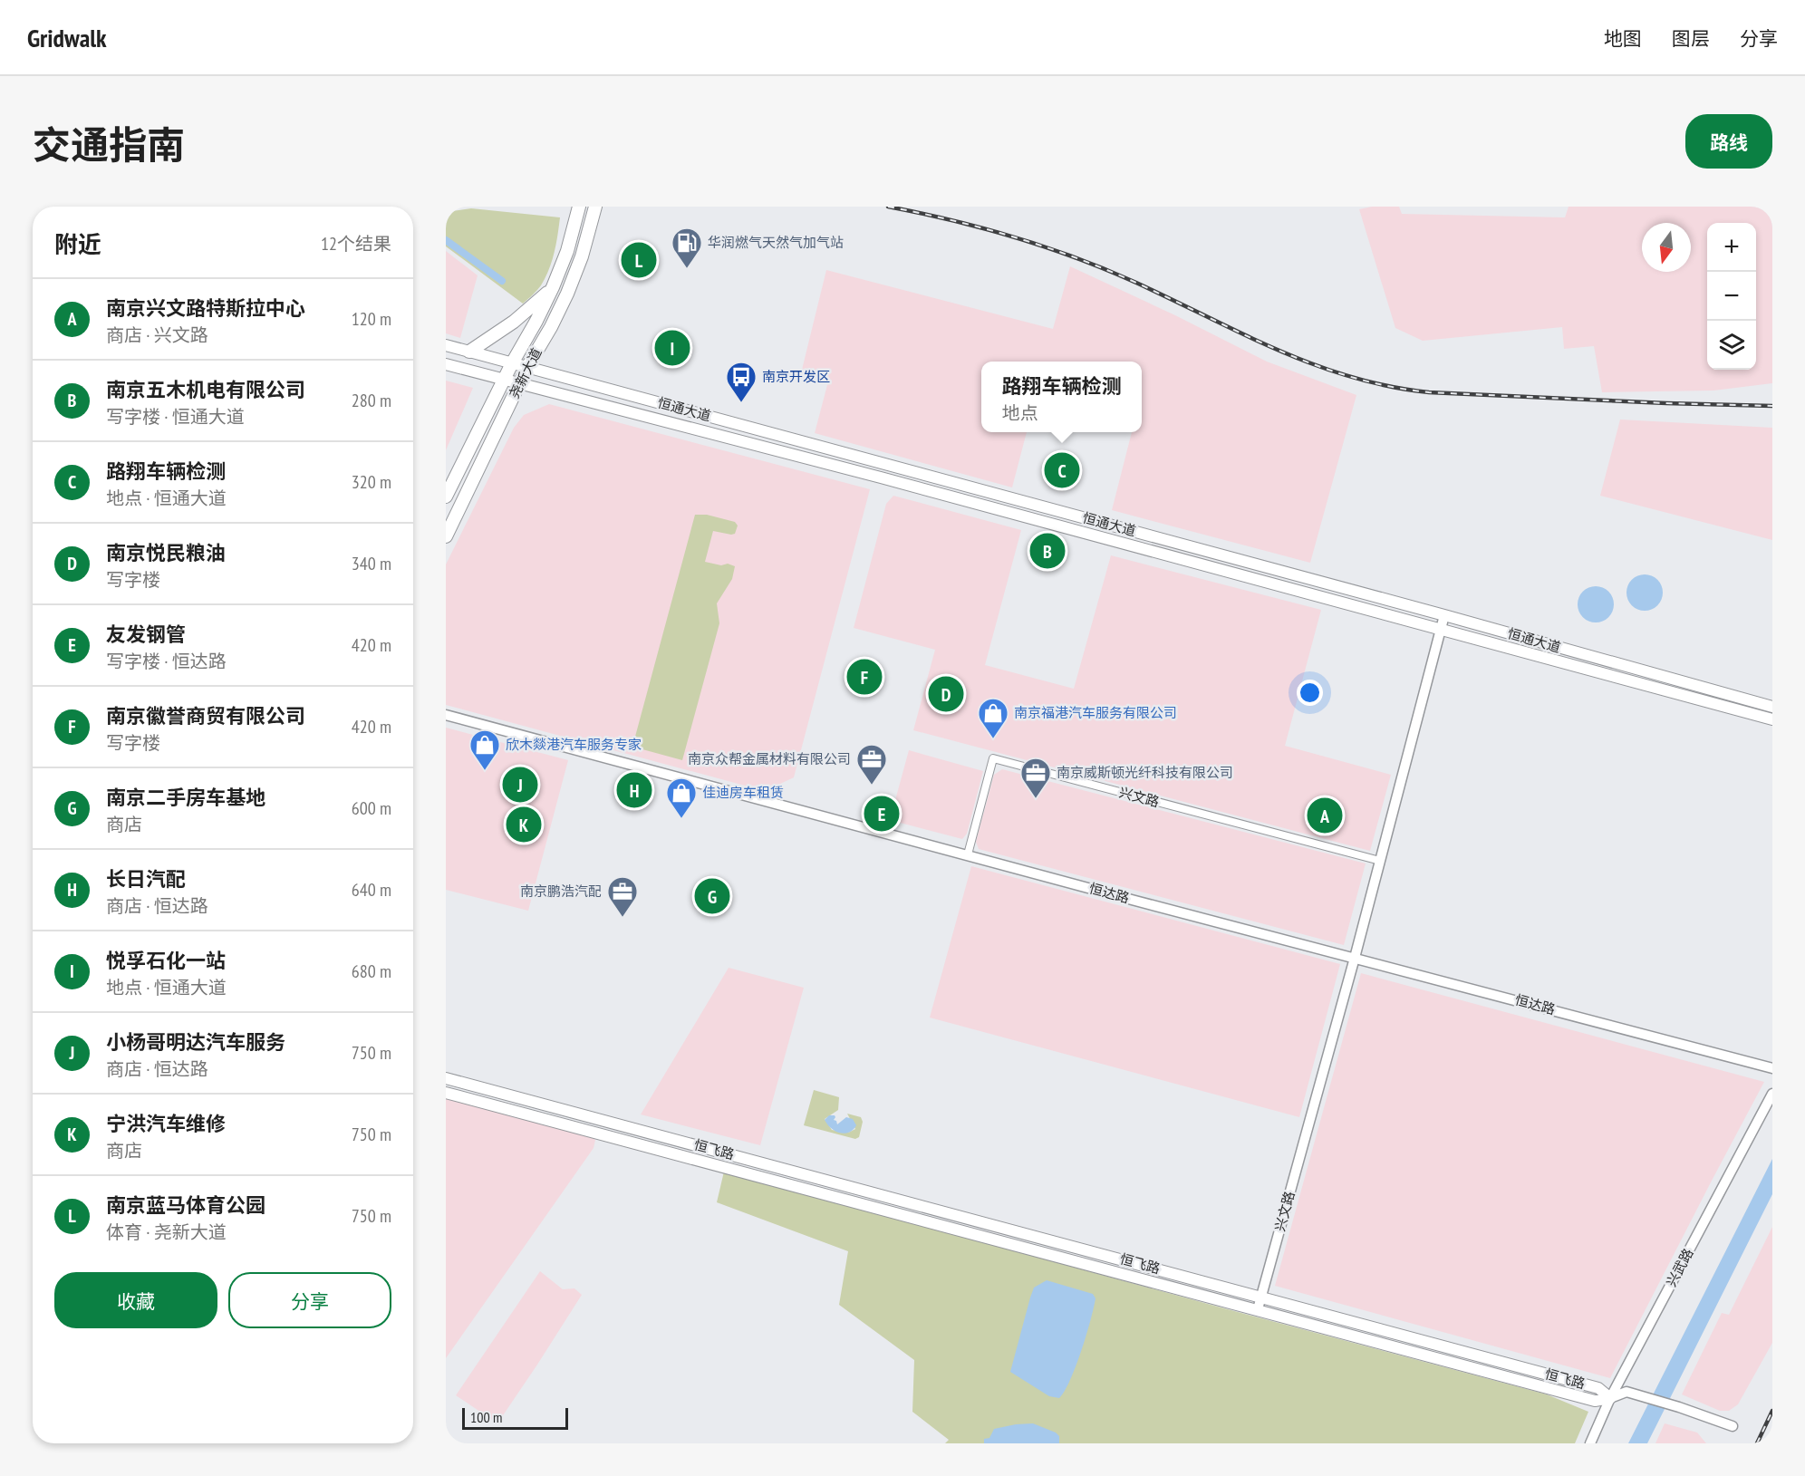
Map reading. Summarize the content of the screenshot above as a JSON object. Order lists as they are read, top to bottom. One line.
{"streets":{"main road":["尧新大道","恒通大道","恒飞路"],"street":["兴文路","恒达路","兴武路"]},"crossings":[["尧新大道","恒通大道"],["恒通大道","兴文路"],["兴文路","恒达路"],["兴文路","恒飞路"],["恒飞路","兴武路"]],"places":{"fuel station":["华润燃气天然气加气站"],"bus stop":["南京开发区"],"shop":["南京福港汽车服务有限公司","欣木燚港汽车服务专家","佳迪房车租赁"],"office":["南京众帮金属材料有限公司","南京威斯顿光纤科技有限公司","南京鹏浩汽配"]},"scale_bar":"100 m","north":"bottom","page":{"header":"Gridwalk","nav":["地图","图层","分享"],"title":"交通指南","buttons":["路线",["收藏","分享"]],"heading":["附近","12个结果"],"map_buttons":["+","−"],"pins":["L","I","C","B","F","D","J","H","E","A","K","G"],"list":[{"mark":"A","name":"南京兴文路特斯拉中心","note":"商店 · 兴文路","value":"120 m"},{"mark":"B","name":"南京五木机电有限公司","note":"写字楼 · 恒通大道","value":"280 m"},{"mark":"C","name":"路翔车辆检测","note":"地点 · 恒通大道","value":"320 m"},{"mark":"D","name":"南京悦民粮油","note":"写字楼","value":"340 m"},{"mark":"E","name":"友发钢管","note":"写字楼 · 恒达路","value":"420 m"},{"mark":"F","name":"南京徽誉商贸有限公司","note":"写字楼","value":"420 m"},{"mark":"G","name":"南京二手房车基地","note":"商店","value":"600 m"},{"mark":"H","name":"长日汽配","note":"商店 · 恒达路","value":"640 m"},{"mark":"I","name":"悦孚石化一站","note":"地点 · 恒通大道","value":"680 m"},{"mark":"J","name":"小杨哥明达汽车服务","note":"商店 · 恒达路","value":"750 m"},{"mark":"K","name":"宁洪汽车维修","note":"商店","value":"750 m"},{"mark":"L","name":"南京蓝马体育公园","note":"体育 · 尧新大道","value":"750 m"}],"popup":["路翔车辆检测","地点"],"scale":"100 m"}}
